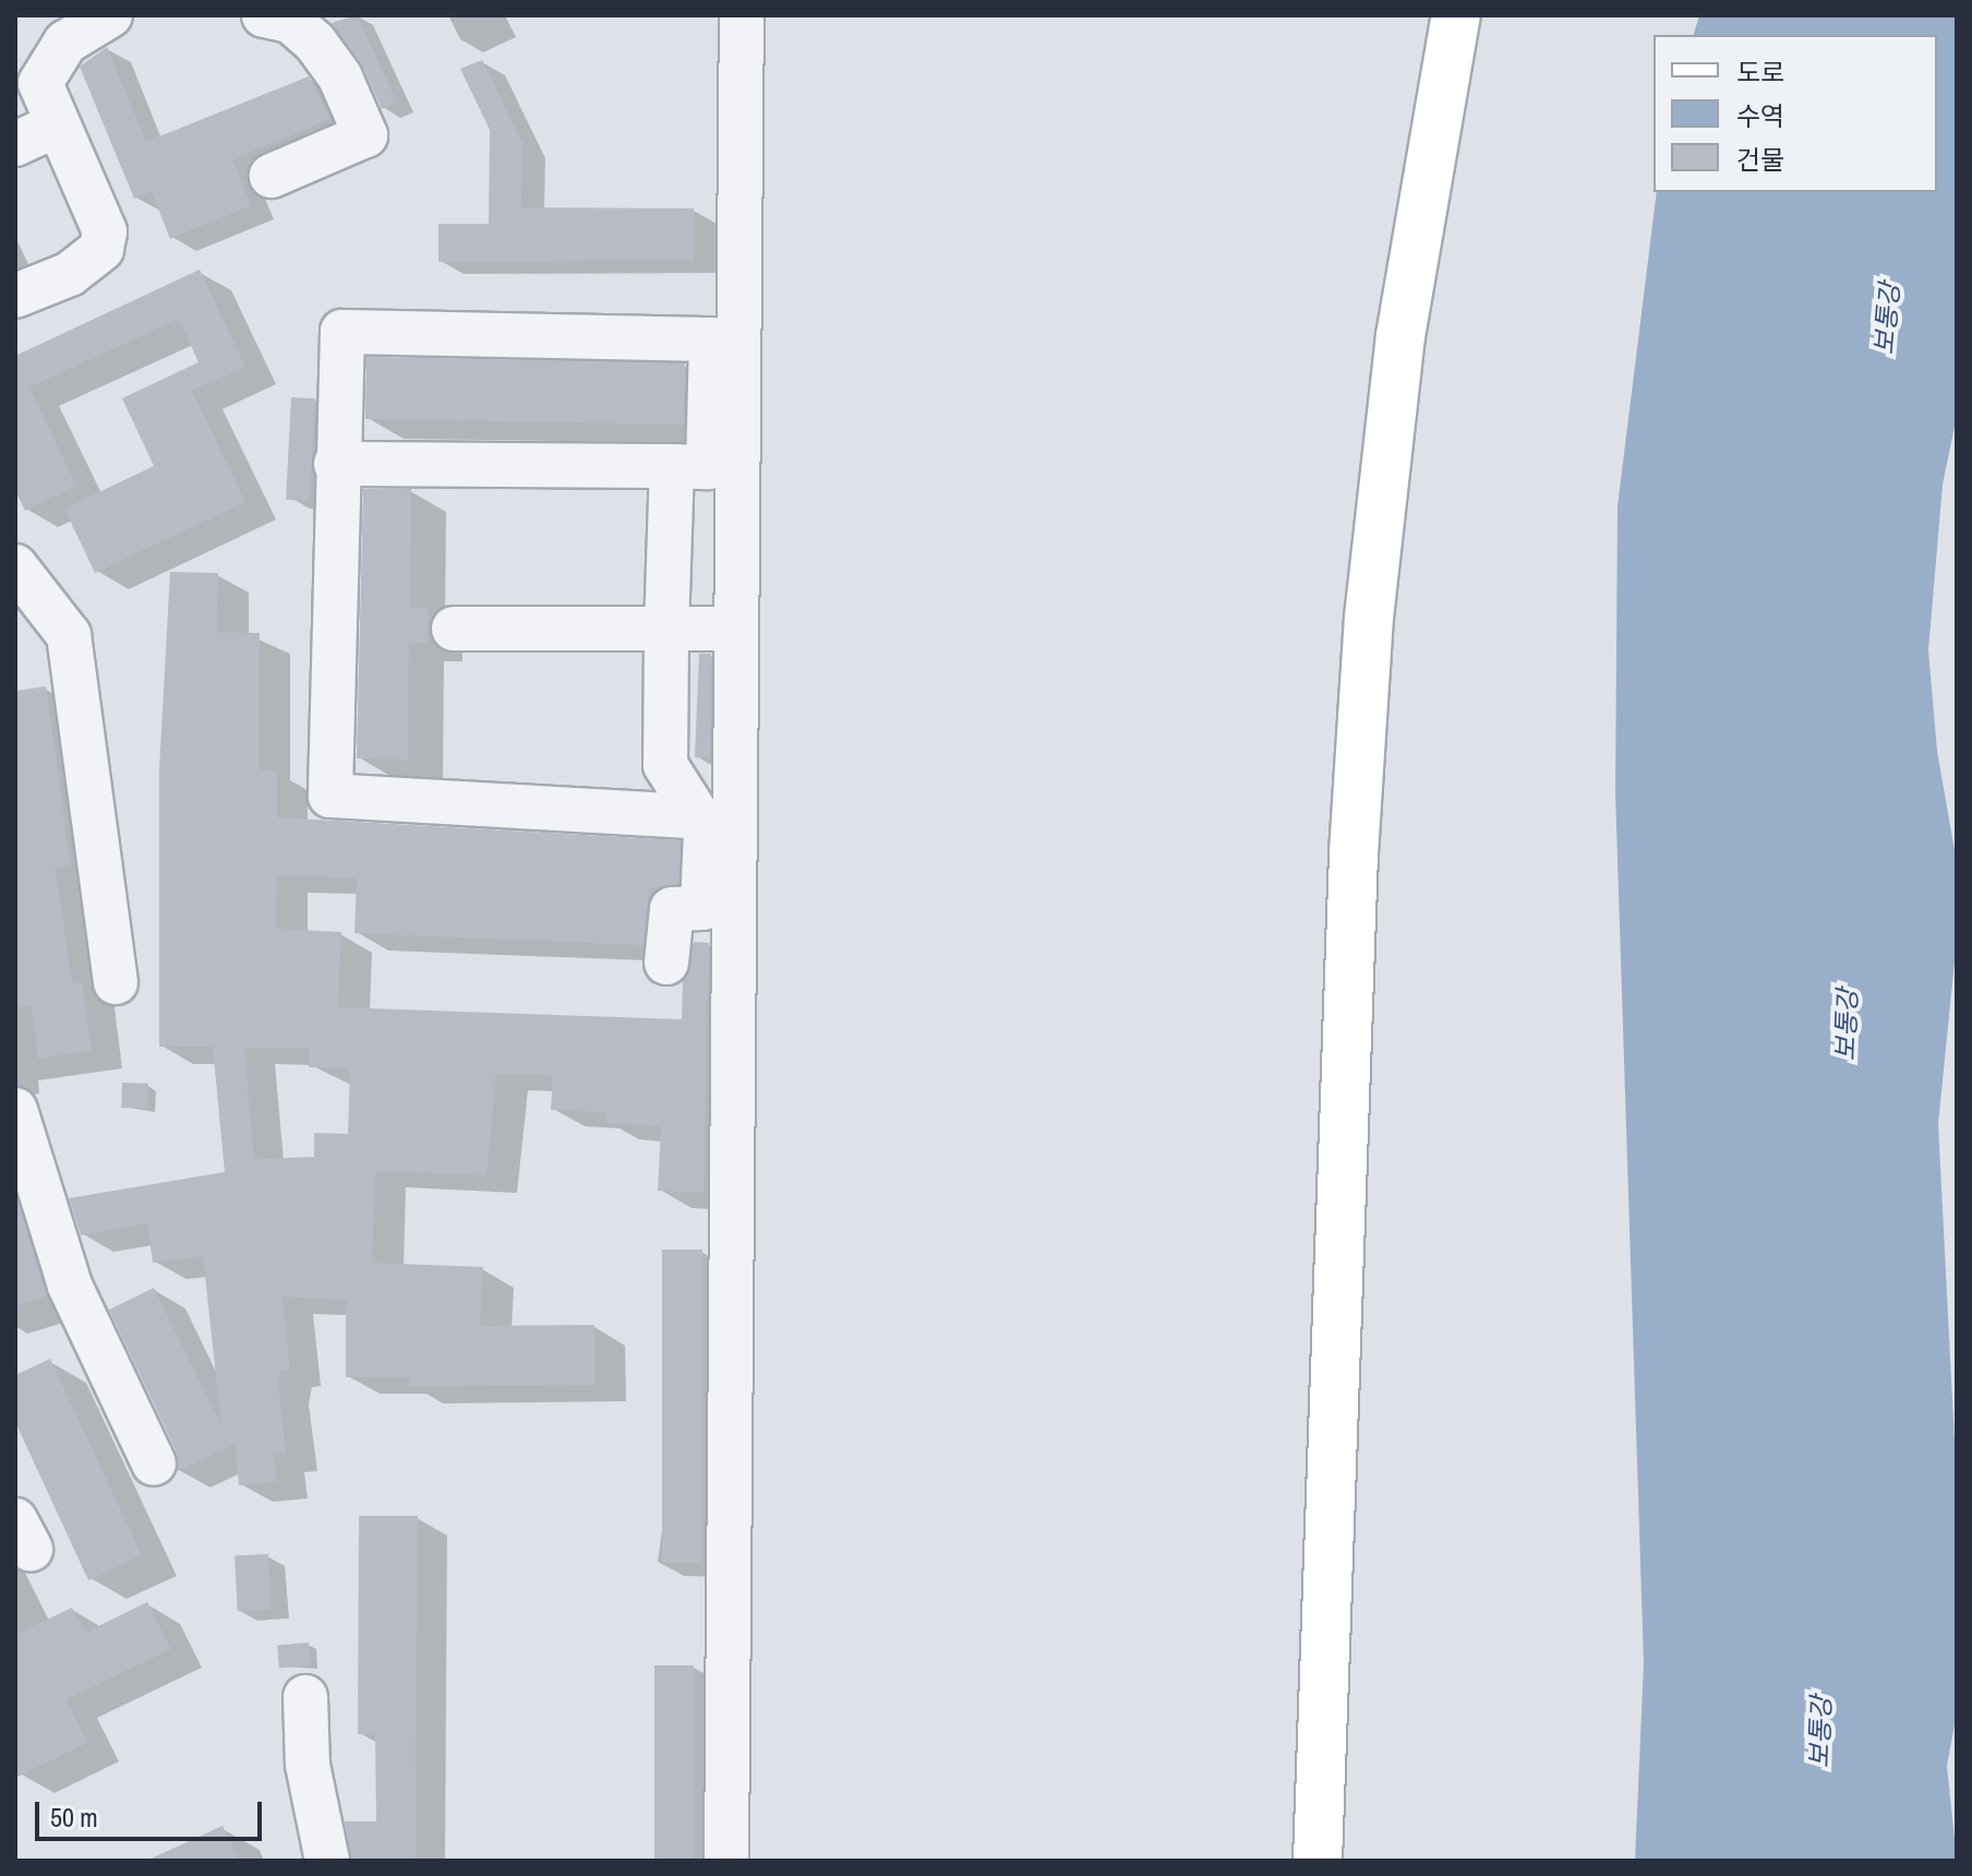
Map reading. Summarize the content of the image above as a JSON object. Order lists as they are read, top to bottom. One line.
{"water":["보통강"],"legend":["도로","수역","건물"],"scale_bar":"50 m"}
